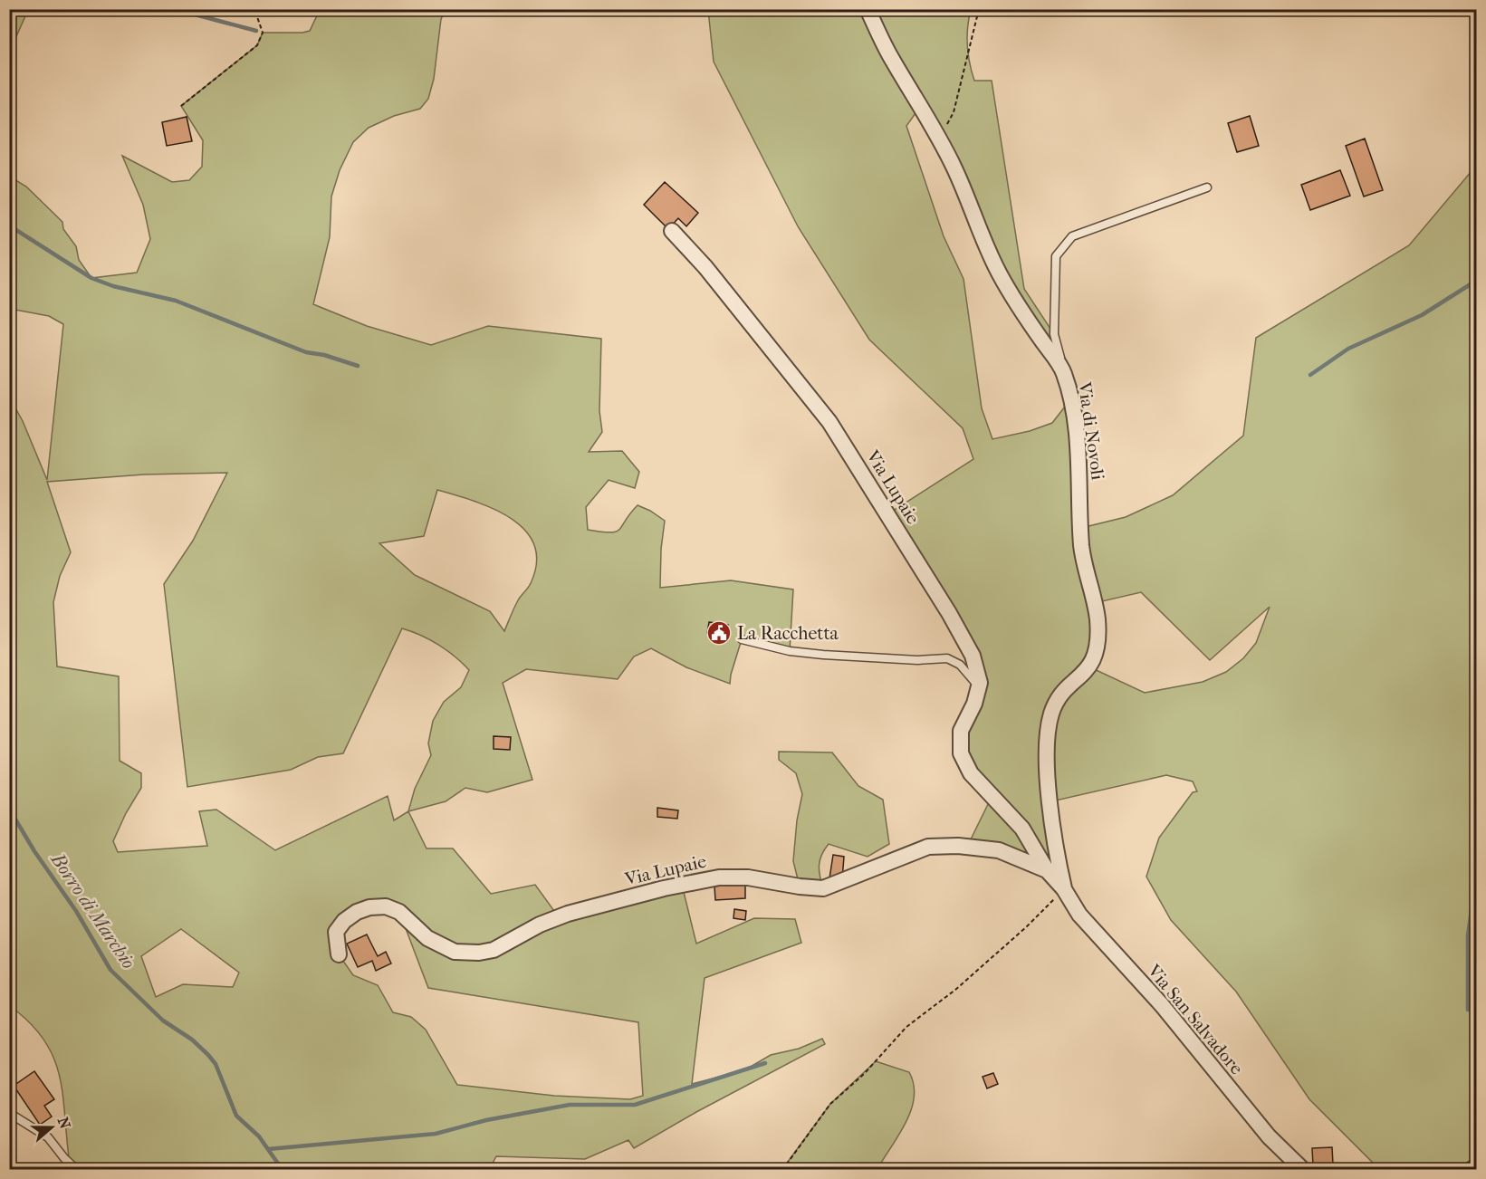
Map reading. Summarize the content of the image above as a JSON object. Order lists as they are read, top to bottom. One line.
{"streets":{"street":["Via di Novoli","Via Lupaie","Via San Salvadore"]},"crossings":[["Via di Novoli","Via Lupaie"],["Via di Novoli","Via San Salvadore"],["Via Lupaie","Via San Salvadore"]],"water":["Borro di Marchio"],"places":{"public building":["La Racchetta"]},"north":"right"}
